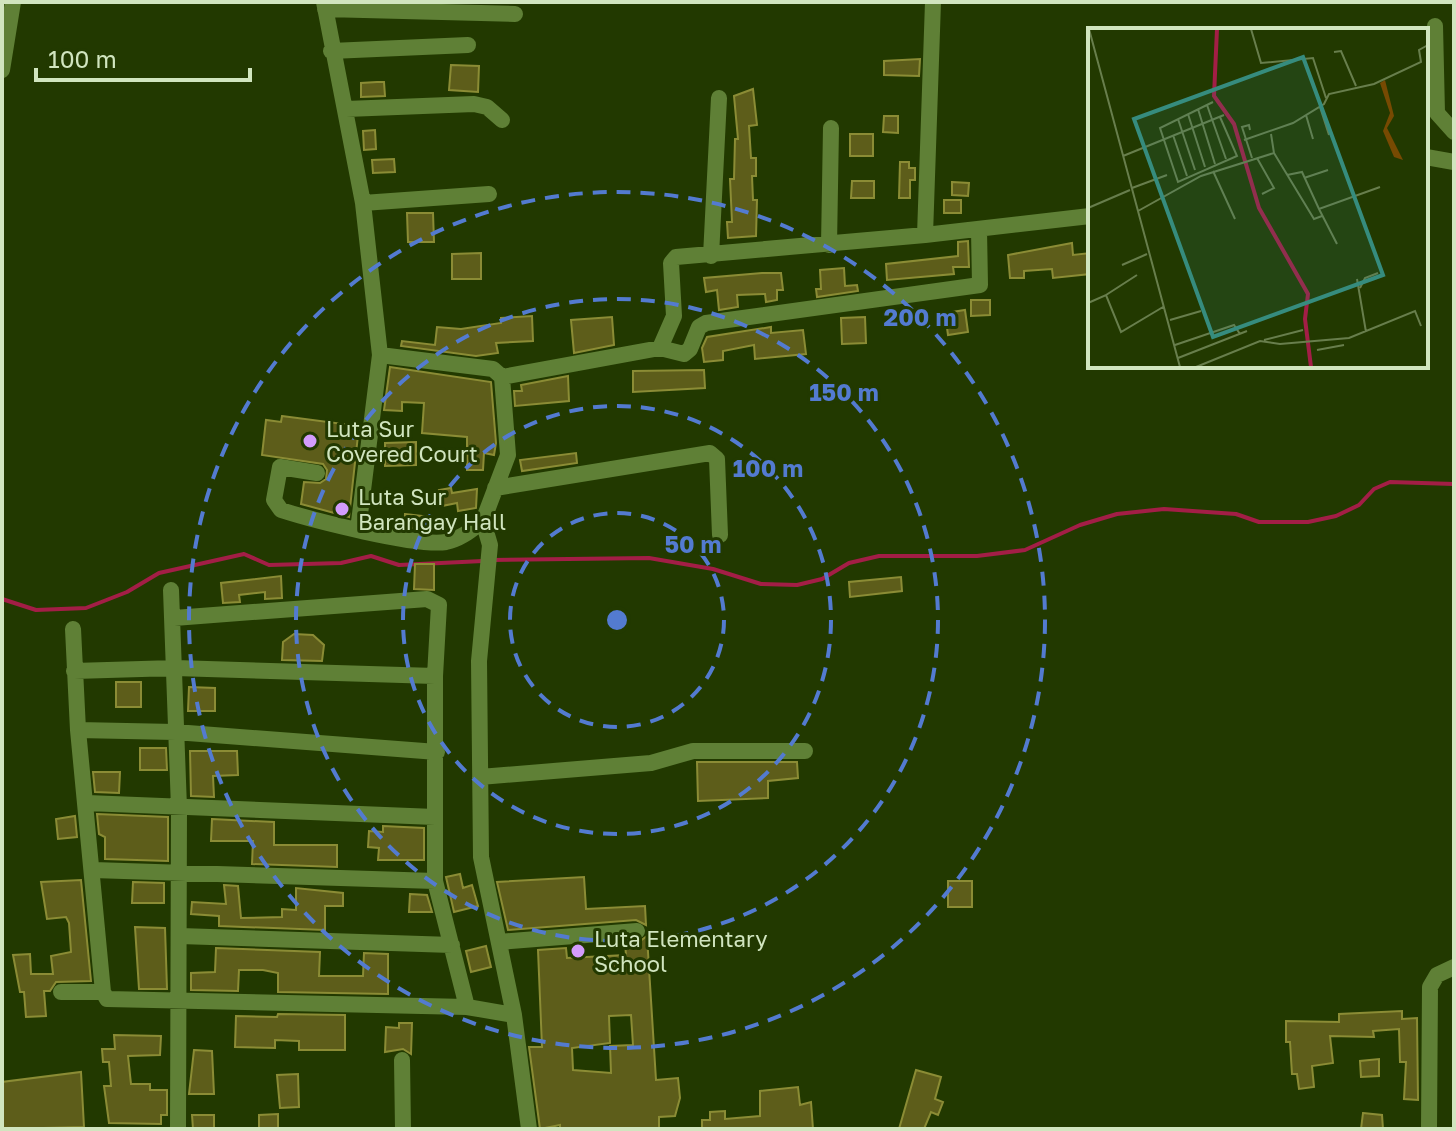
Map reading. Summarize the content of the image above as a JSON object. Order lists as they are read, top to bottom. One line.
{"places":["Luta Sur Covered Court","Luta Sur Barangay Hall","Luta Elementary School"],"scale_bar":"100 m","rings":["200 m","150 m","100 m","50 m"]}
